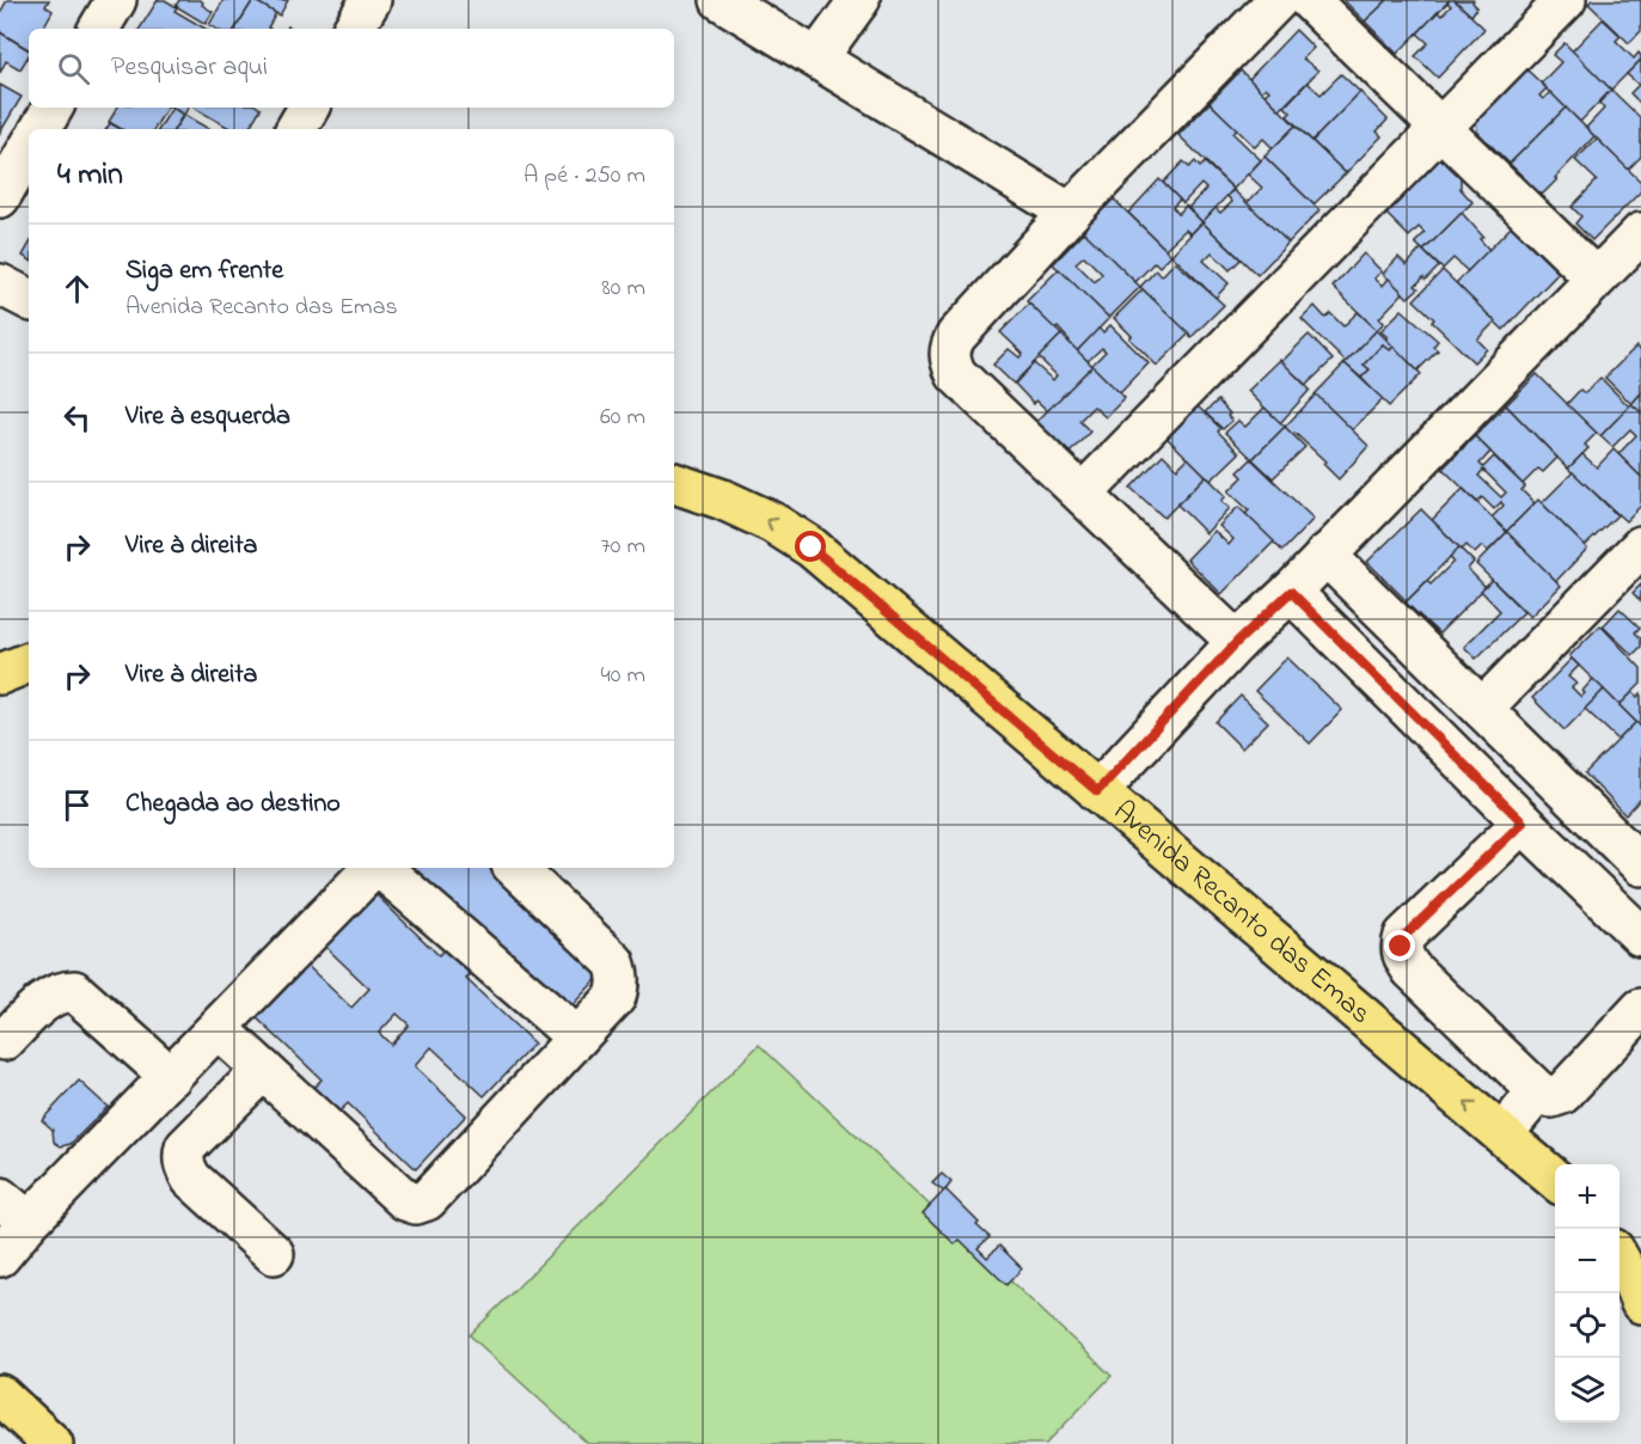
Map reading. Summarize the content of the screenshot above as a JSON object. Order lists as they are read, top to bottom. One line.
{"streets":{"main road":["Avenida Recanto das Emas"]},"one_way":["Avenida Recanto das Emas"],"page":{"search":"Pesquisar aqui","heading":["4 min","A pé · 250 m"],"list":[["Siga em frente","Avenida Recanto das Emas","80 m"],["Vire à esquerda","60 m"],["Vire à direita","70 m"],["Vire à direita","40 m"],"Chegada ao destino"],"map_buttons":["+","−"]}}
